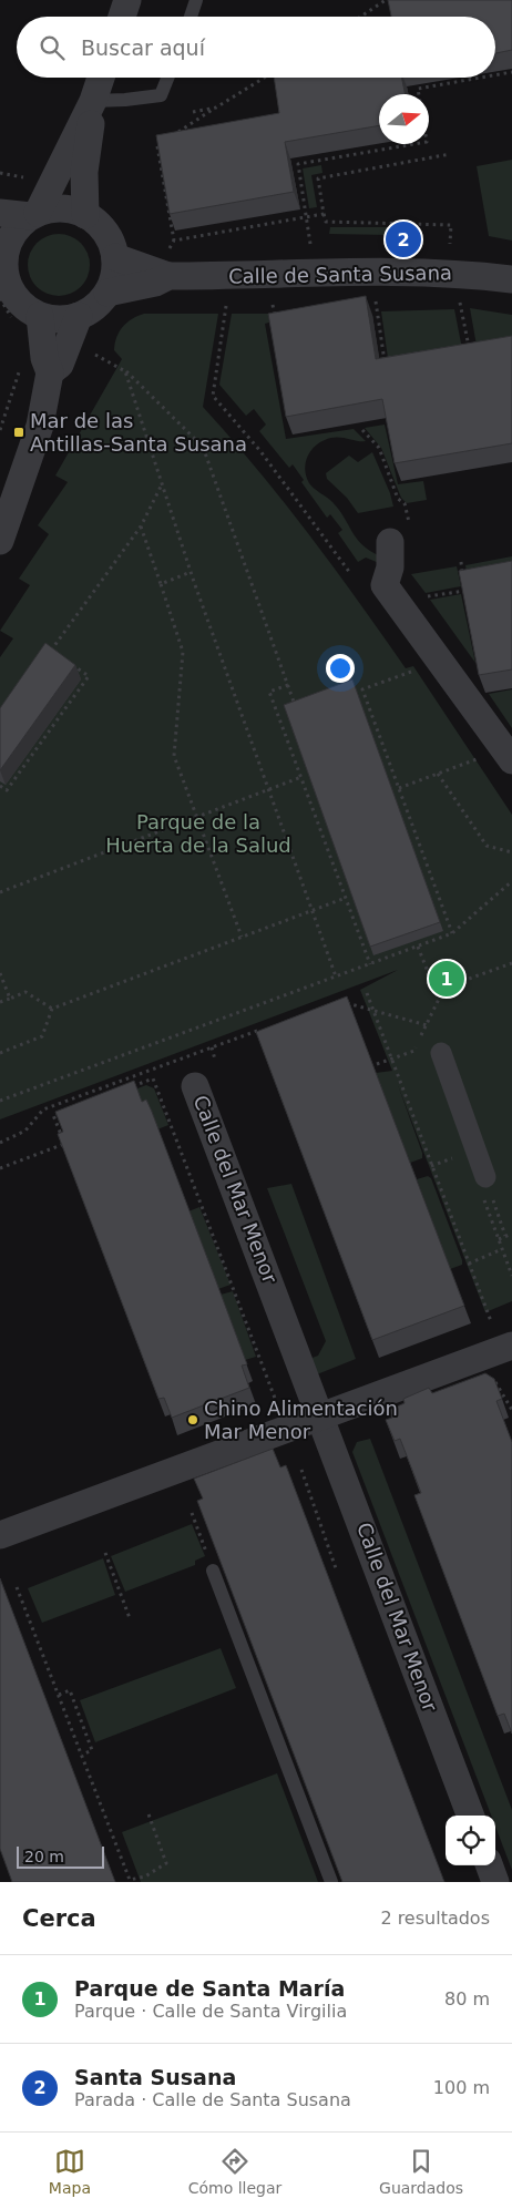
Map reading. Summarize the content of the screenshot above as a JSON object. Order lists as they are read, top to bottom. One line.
{"streets":{"street":["Calle de Santa Susana","Calle del Mar Menor"]},"parks":["Parque de la Huerta de la Salud"],"places":{"transit":["Mar de las Antillas-Santa Susana"],"other":["Chino Alimentación Mar Menor"]},"scale_bar":"20 m","north":"right","page":{"search":"Buscar aquí","pins":["2","1"],"scale":"20 m","heading":["Cerca","2 resultados"],"list":[{"mark":"1","name":"Parque de Santa María","note":"Parque · Calle de Santa Virgilia","value":"80 m"},{"mark":"2","name":"Santa Susana","note":"Parada · Calle de Santa Susana","value":"100 m"}],"nav":["Mapa","Cómo llegar","Guardados"]}}
